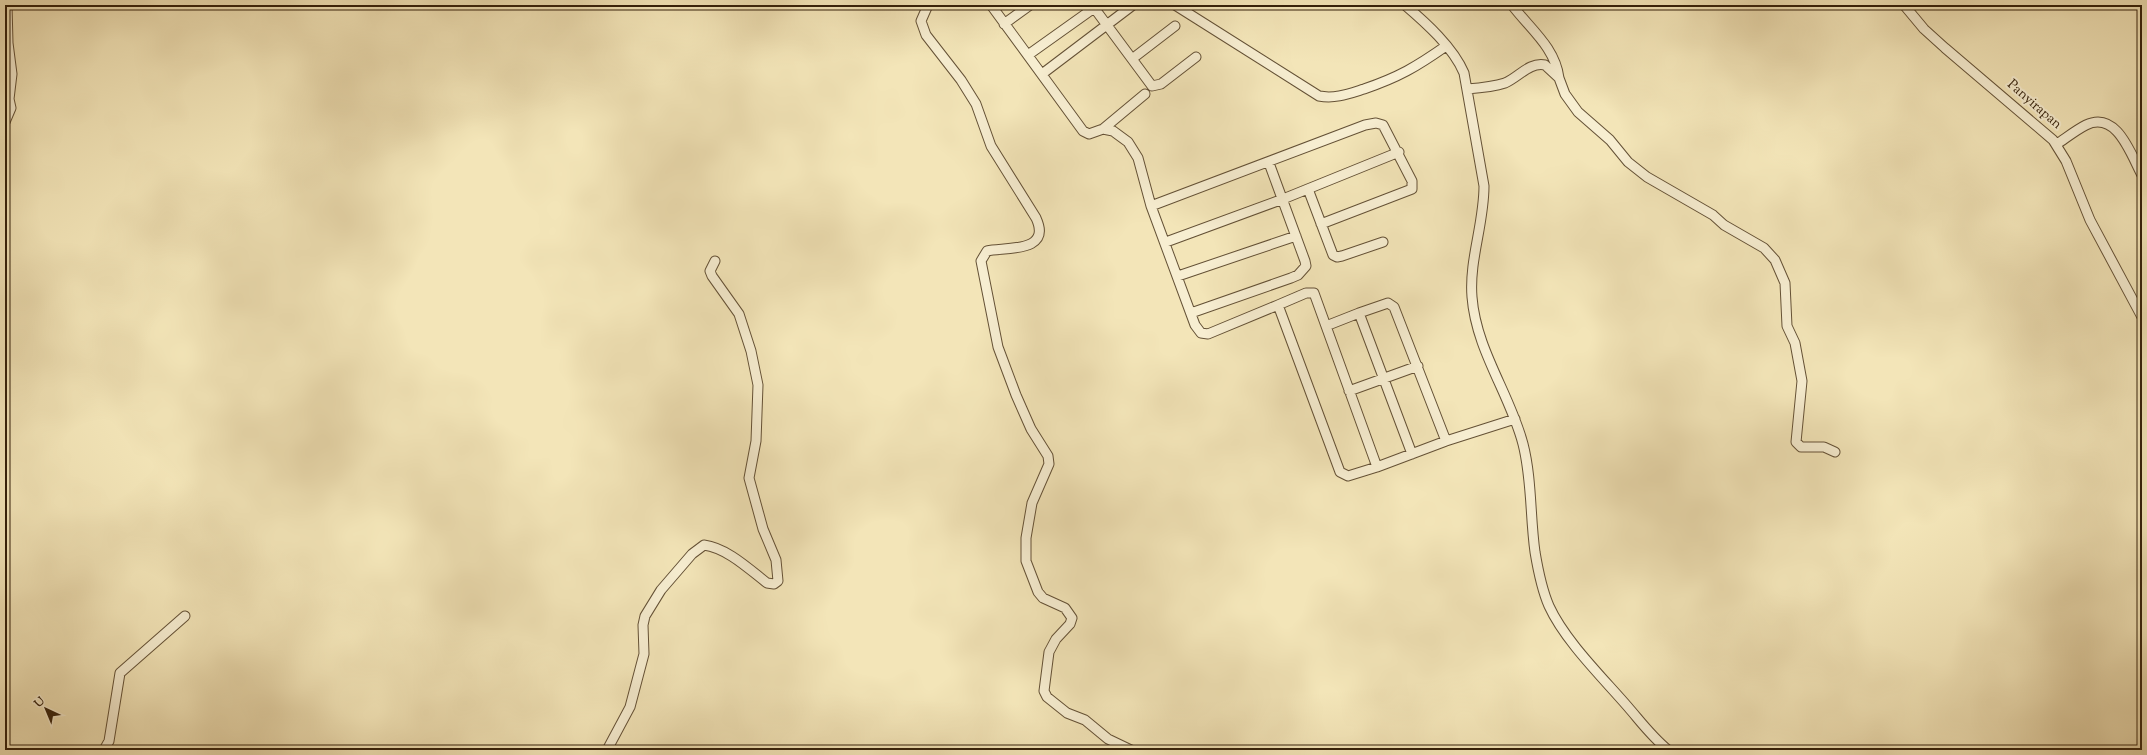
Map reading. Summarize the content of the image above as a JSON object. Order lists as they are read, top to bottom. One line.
{"streets":{"street":["Panyirapan"]},"north":"top left"}
